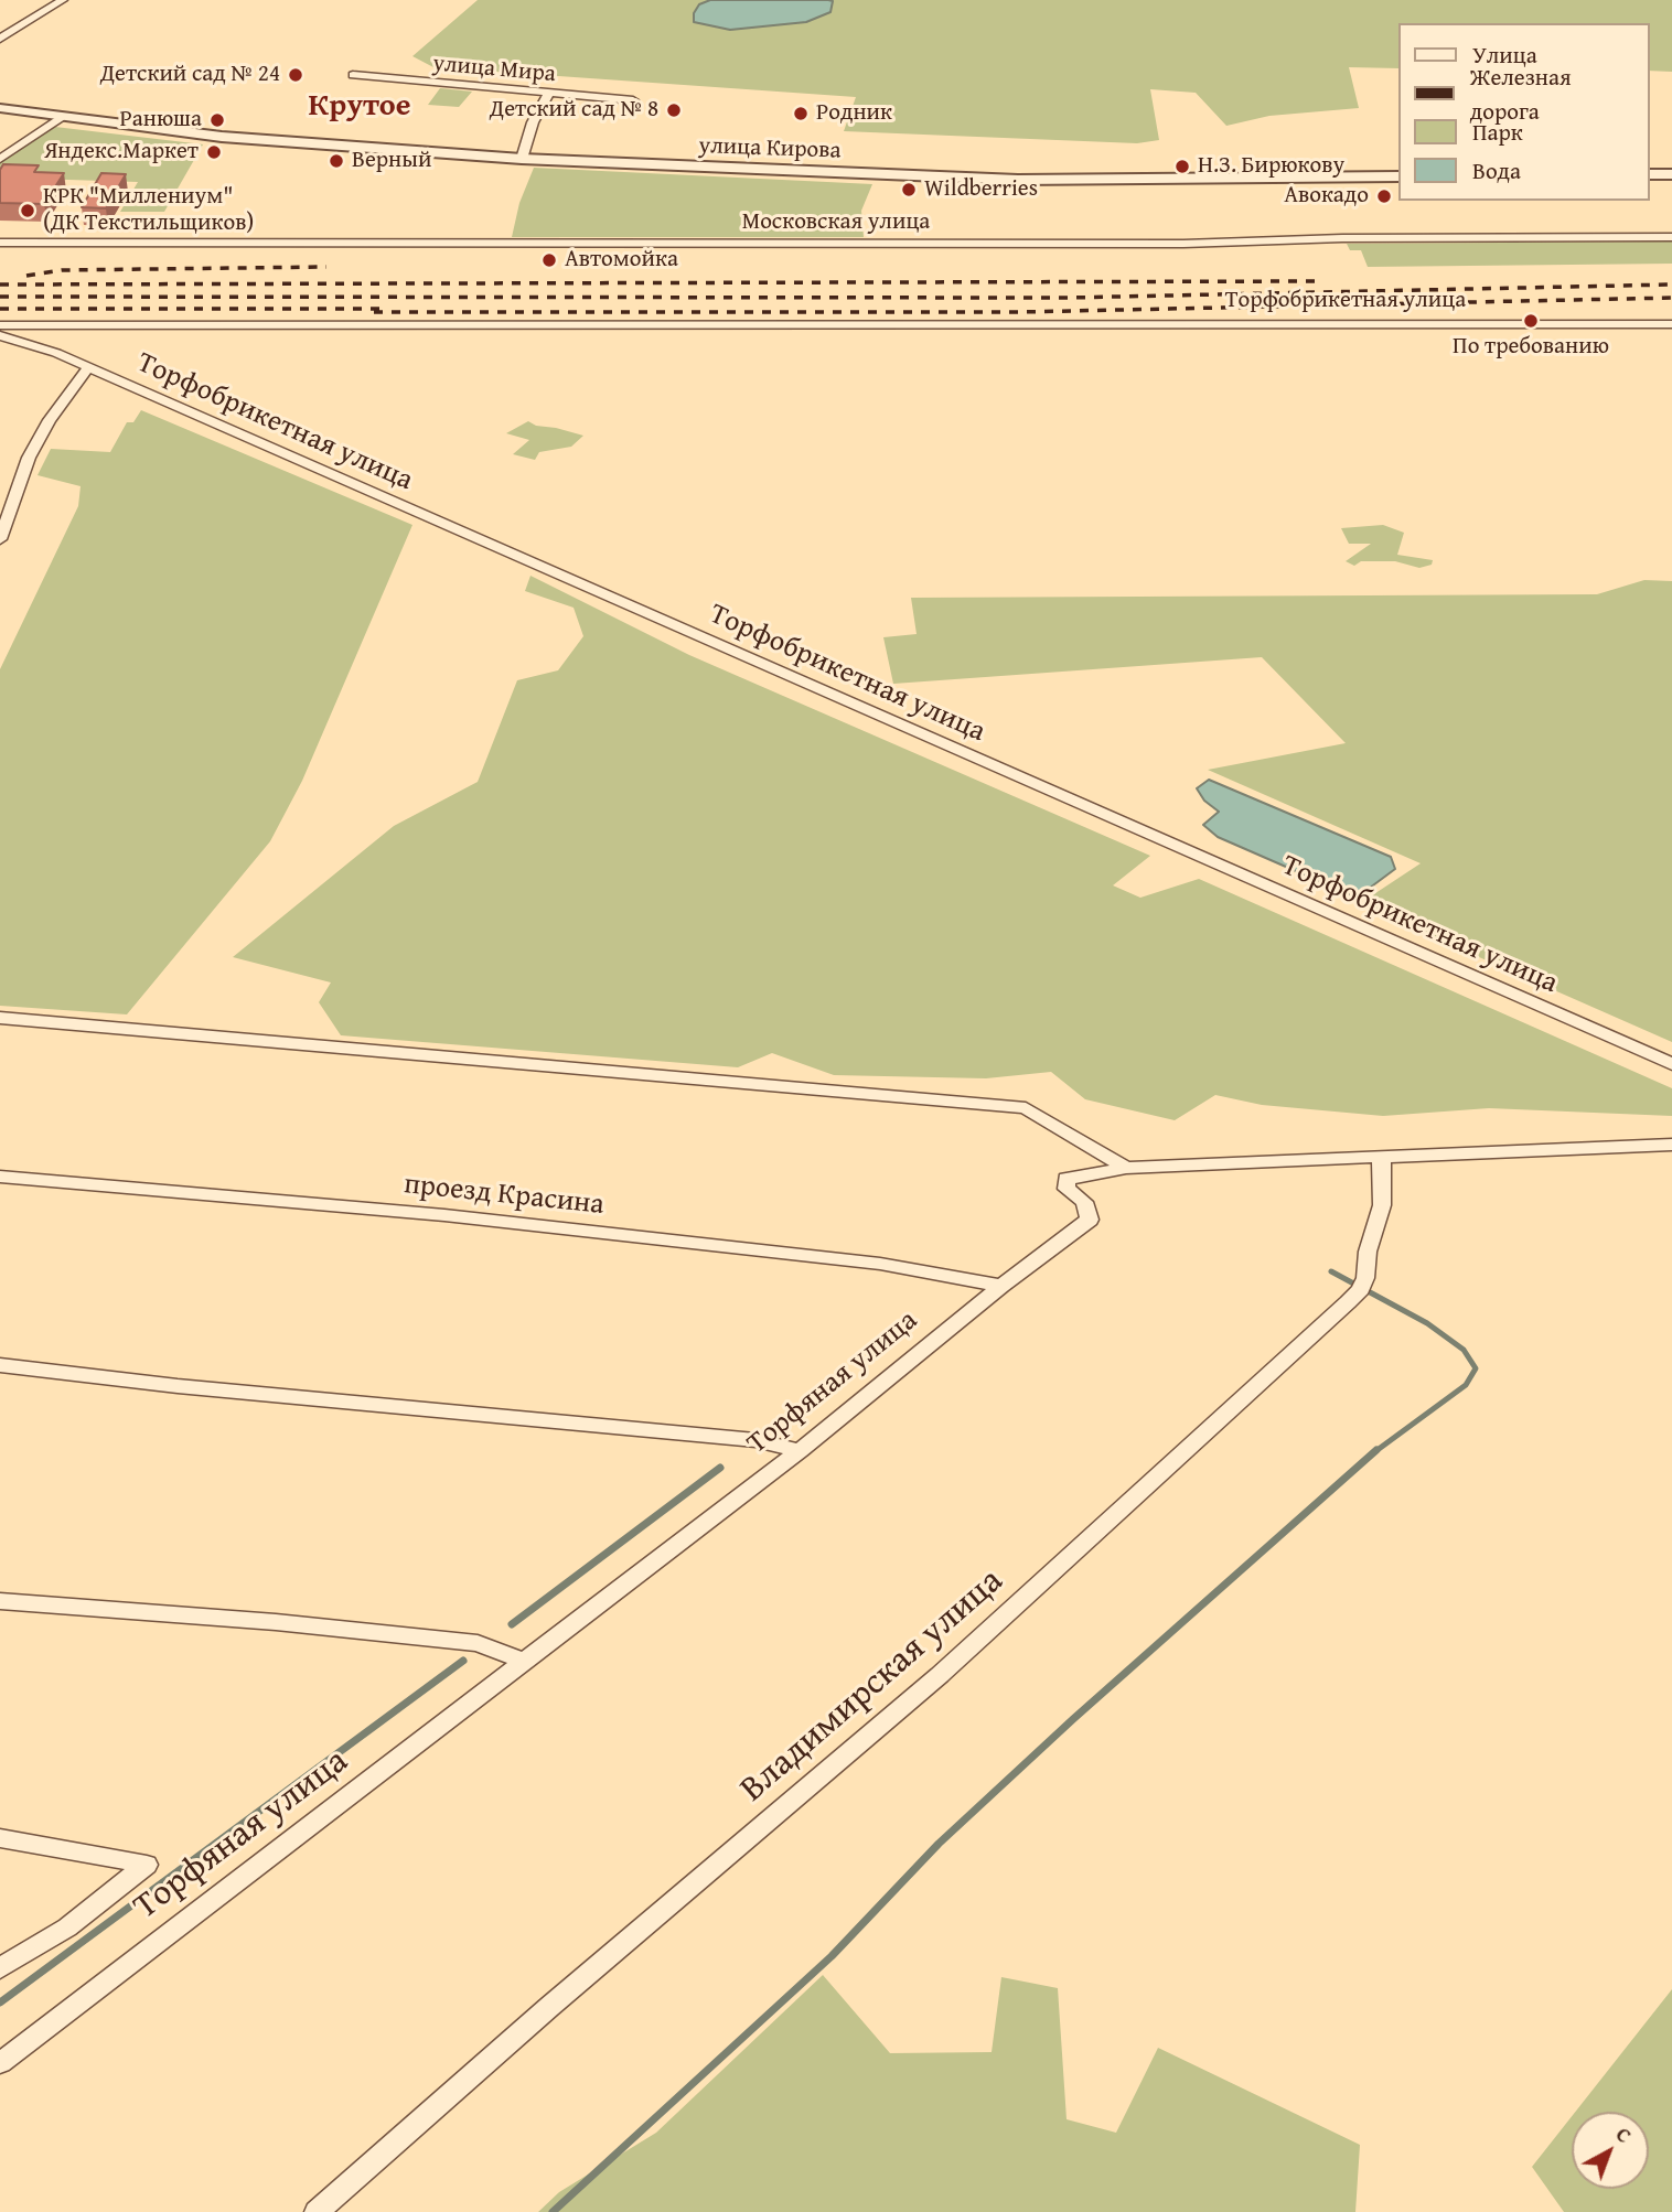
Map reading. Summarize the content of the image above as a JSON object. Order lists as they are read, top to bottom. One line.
{"streets":{"street":["улица Мира","улица Кирова","Московская улица","Торфобрикетная улица","проезд Красина","Торфяная улица","Владимирская улица"]},"crossings":[["проезд Красина","Торфяная улица"]],"districts":["Крутое"],"places":["Детский сад № 24","Детский сад № 8","Родник","Ранюша","Яндекс.Маркет","Верный","Н.З. Бирюкову","Wildberries","Авокадо","КРК \"Миллениум\" (ДК Текстильщиков)","Автомойка","По требованию"],"legend":["Улица","Железная дорога","Парк","Вода"],"north":"top right"}
